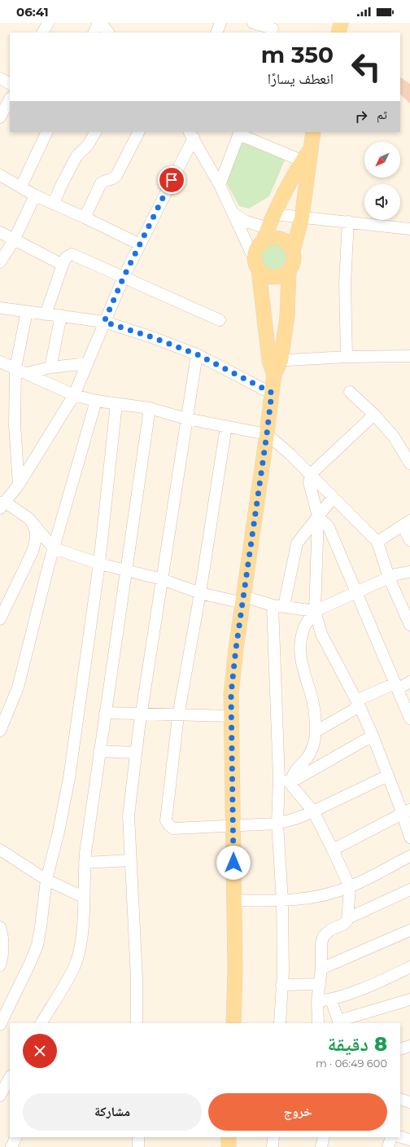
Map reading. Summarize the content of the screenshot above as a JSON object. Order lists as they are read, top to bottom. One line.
{"north":"bottom left","page":{"status":"06:41","turn":["350 m","انعطف يسارًا"],"then":"ثم","heading":["8 دقيقة","600 m · 06:49"],"buttons":["خروج","مشاركة"]}}
